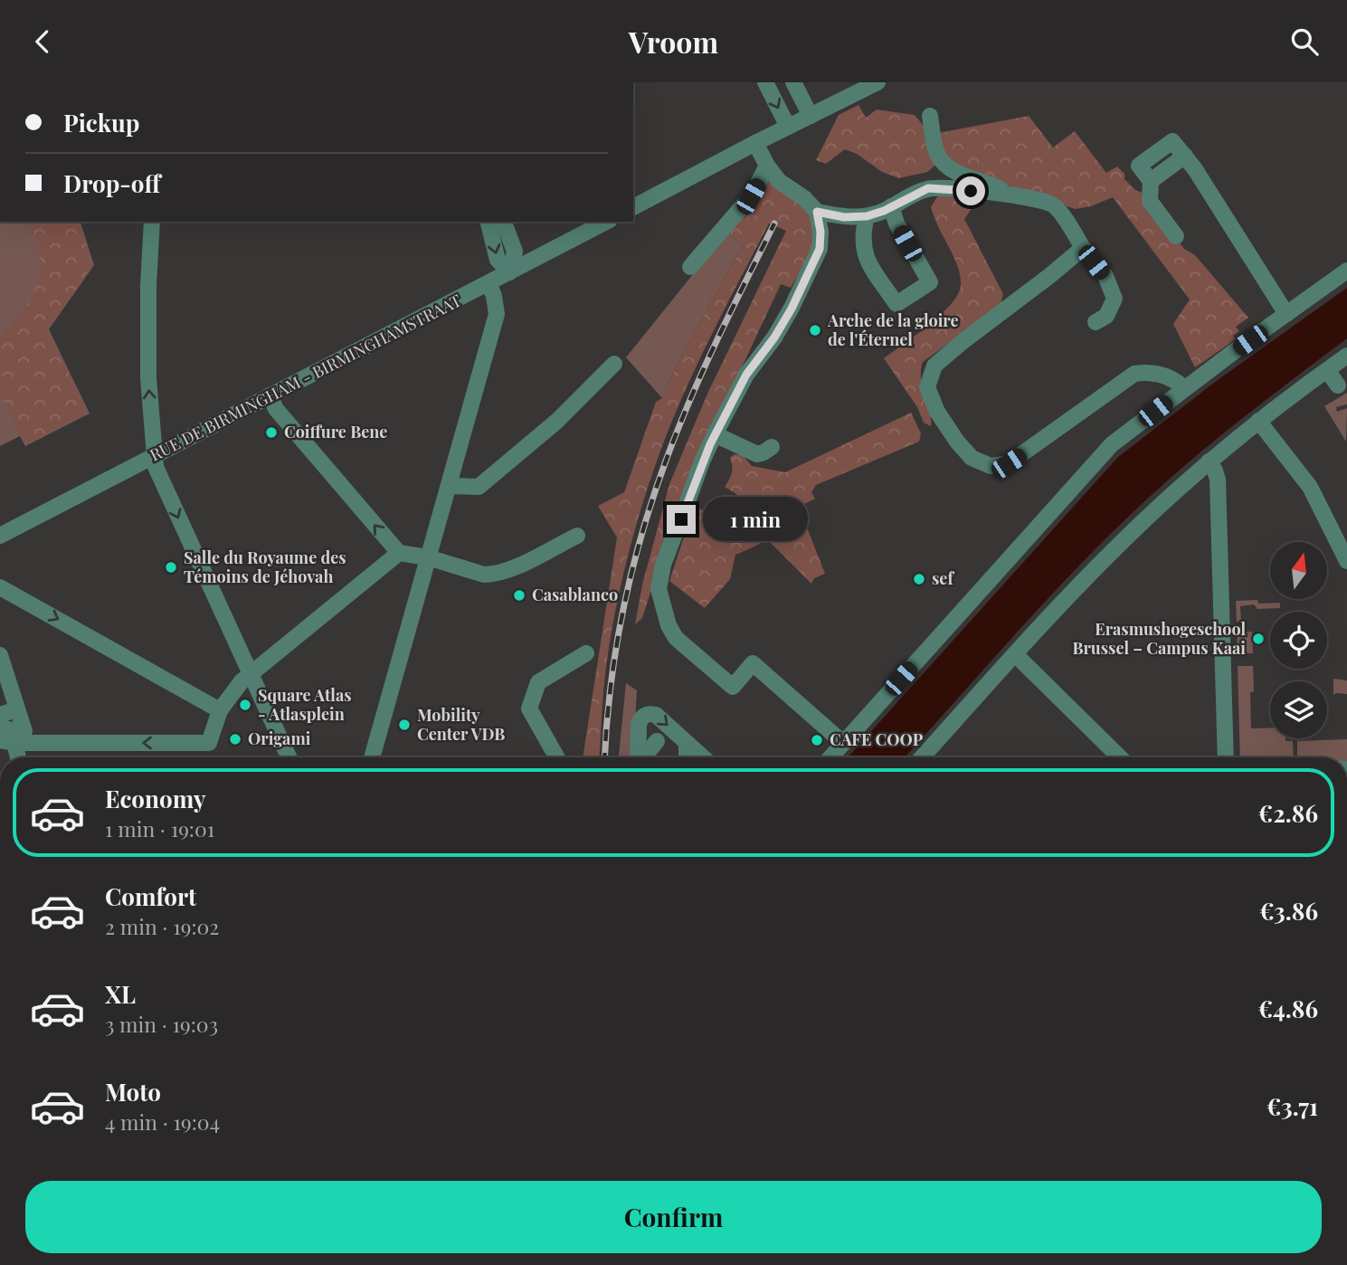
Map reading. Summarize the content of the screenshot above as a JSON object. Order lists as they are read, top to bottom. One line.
{"streets":{"street":["RUE DE BIRMINGHAM - BIRMINGHAMSTRAAT"]},"places":["Arche de la gloire de l'Éternel","Coiffure Bene","Salle du Royaume des Témoins de Jéhovah","sef","Casablanco","Erasmushogeschool Brussel – Campus Kaai","Square Atlas - Atlasplein","Mobility Center VDB","Origami","CAFE COOP"],"north":"top","page":{"header":"Vroom","banner":["Pickup","Drop-off"],"bubble":"1 min","list":[{"name":"Economy","note":"1 min · 19:01","value":"€2.86"},{"name":"Comfort","note":"2 min · 19:02","value":"€3.86"},{"name":"XL","note":"3 min · 19:03","value":"€4.86"},{"name":"Moto","note":"4 min · 19:04","value":"€3.71"}],"buttons":"Confirm"}}
